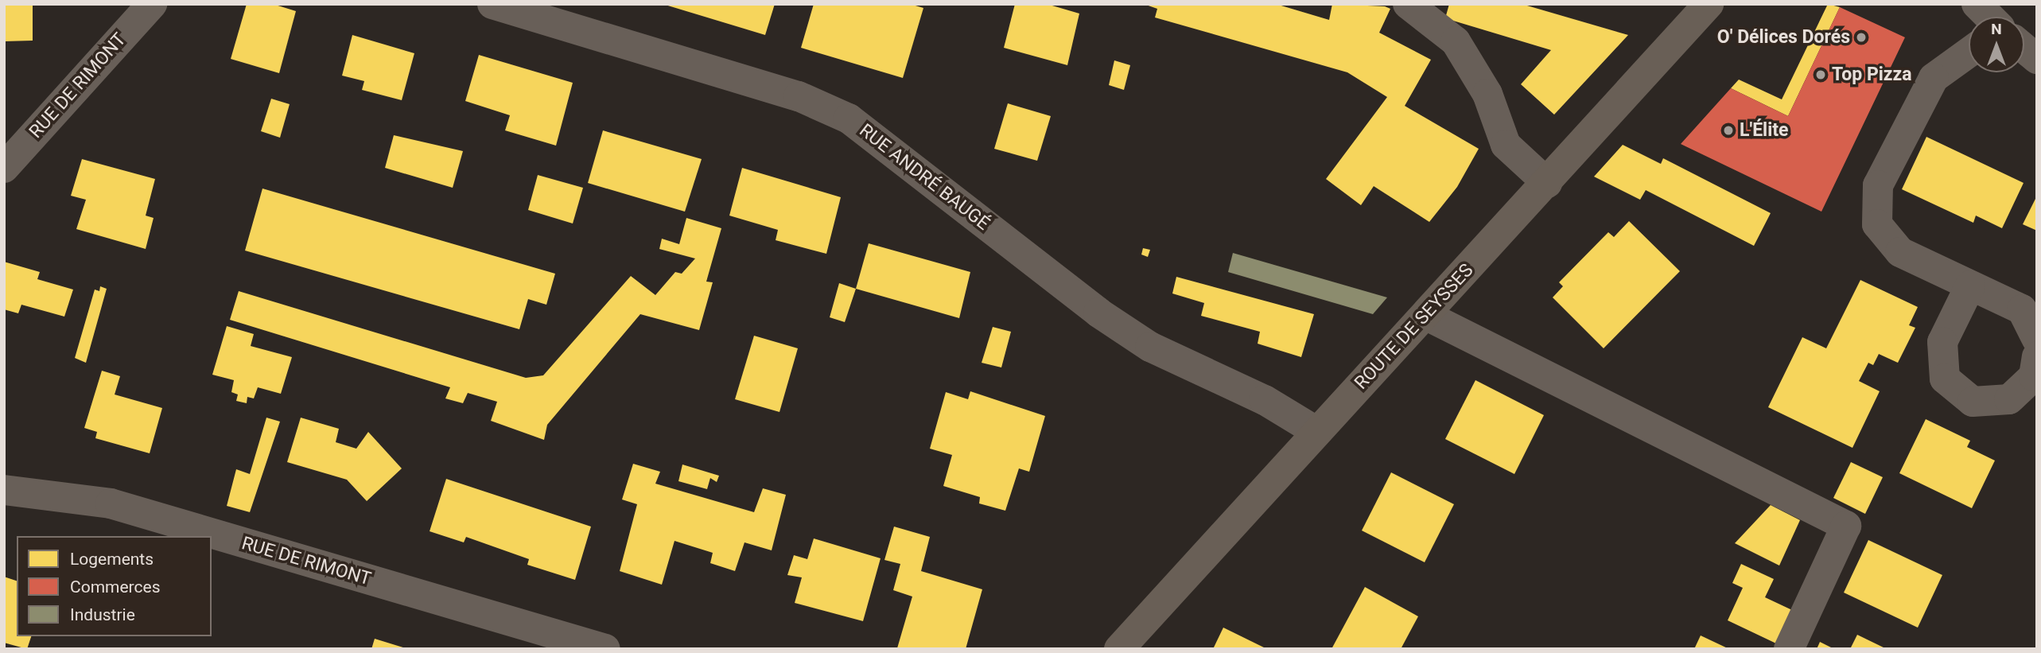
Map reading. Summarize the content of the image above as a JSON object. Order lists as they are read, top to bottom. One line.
{"streets":{"main road":["ROUTE DE SEYSSES"],"street":["RUE DE RIMONT","RUE ANDRÉ BAUGÉ"]},"crossings":[["RUE ANDRÉ BAUGÉ","ROUTE DE SEYSSES"]],"places":["O' Délices Dorés","Top Pizza","L'Élite"],"legend":["Logements","Commerces","Industrie"],"north":"top"}
